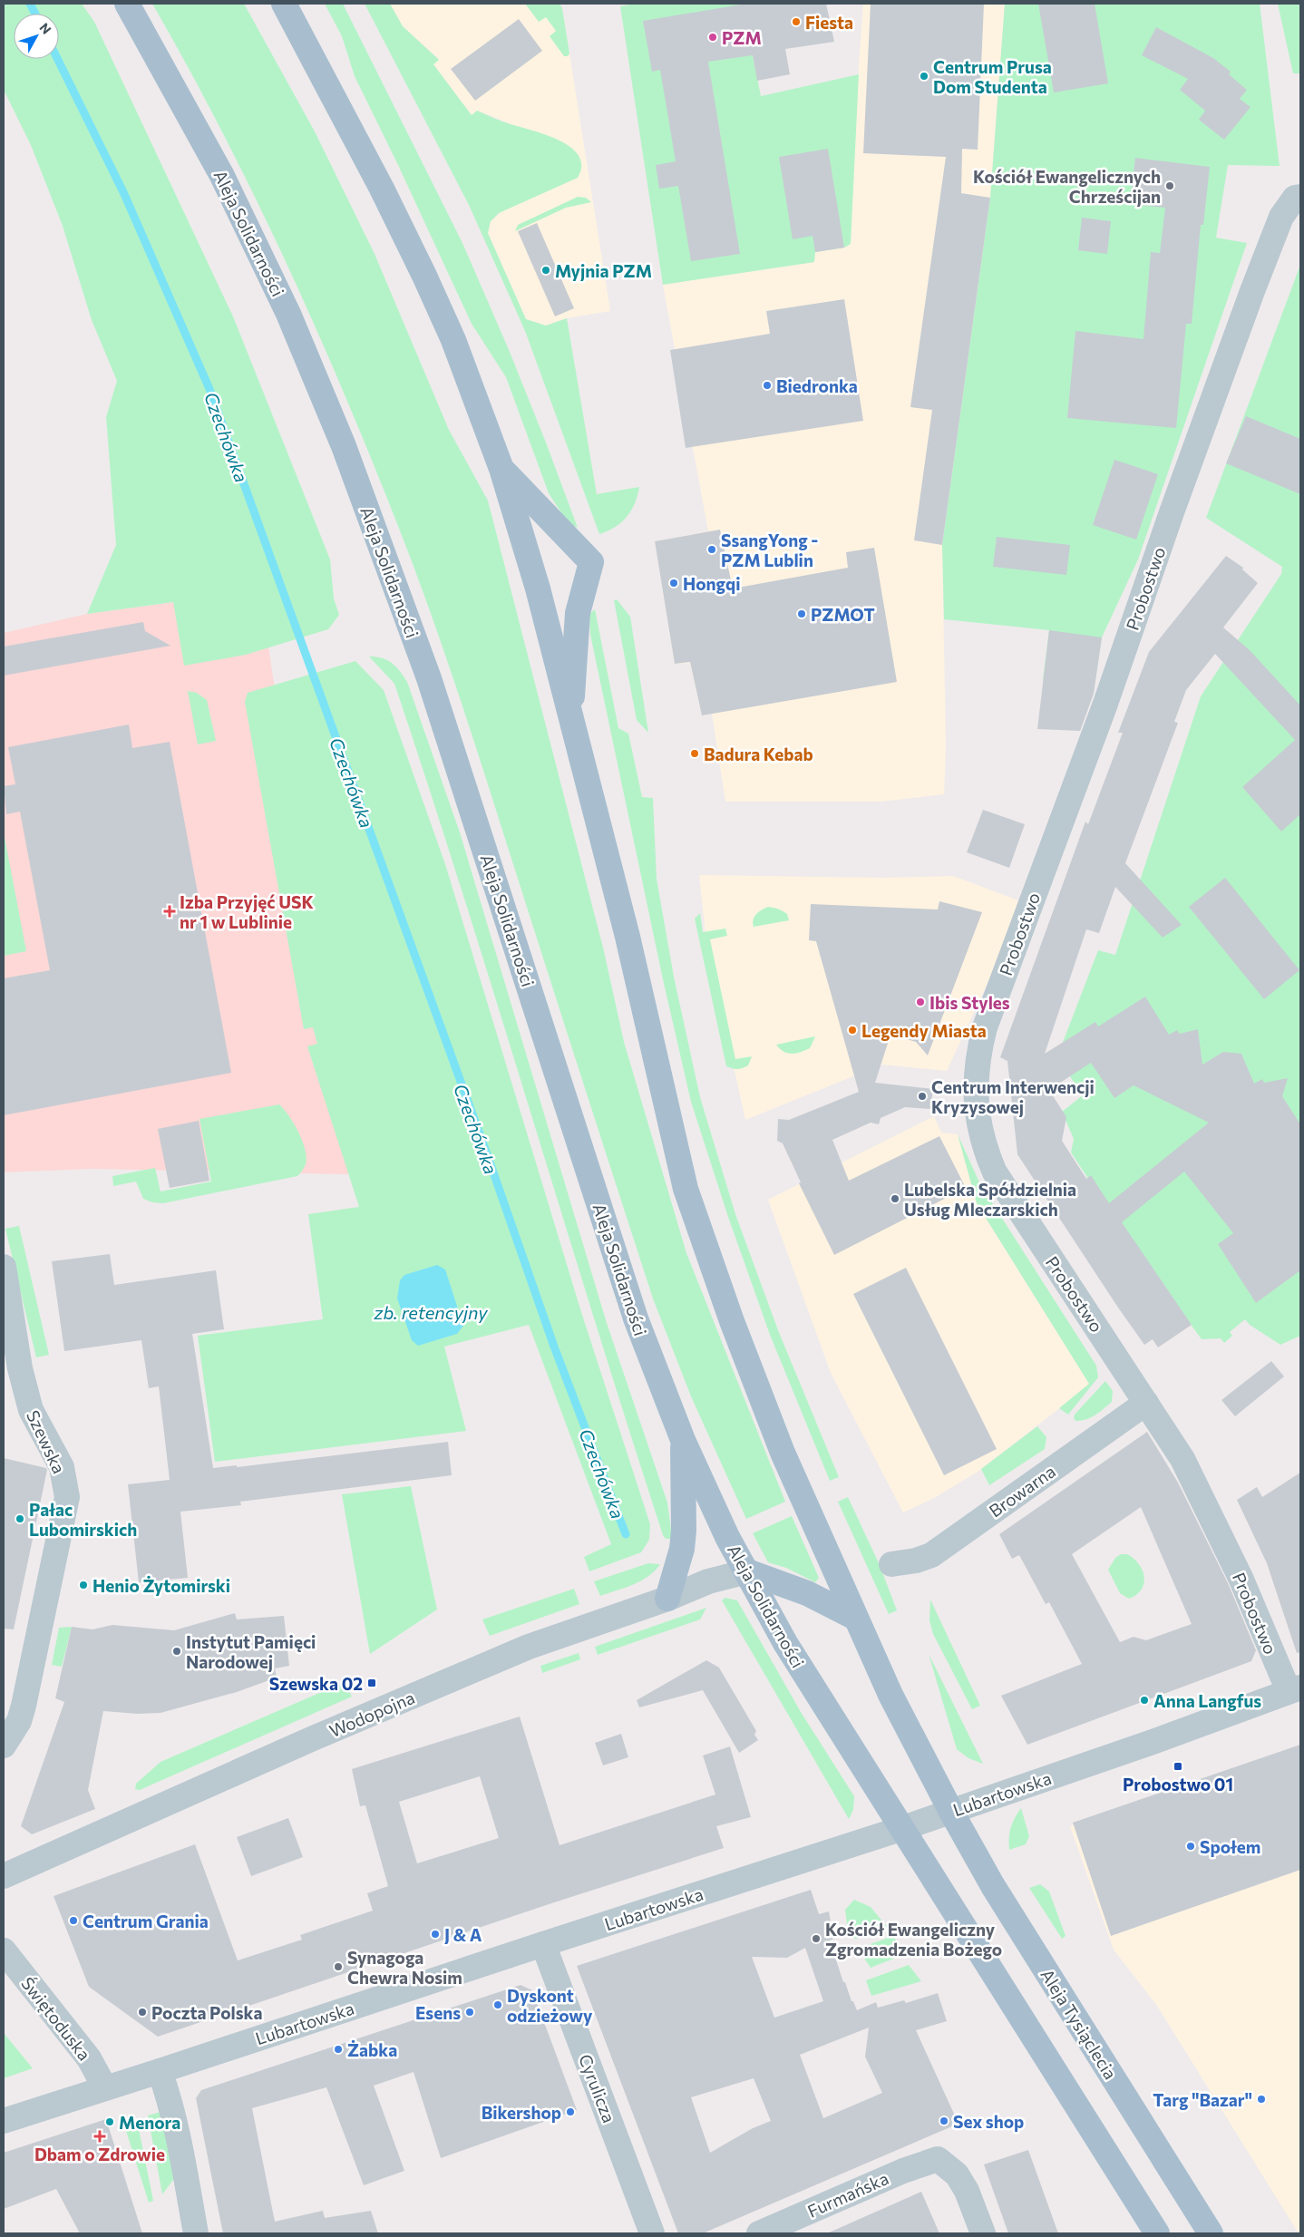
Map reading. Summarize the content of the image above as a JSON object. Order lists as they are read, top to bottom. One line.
{"streets":{"main road":["Aleja Solidarności","Aleja Tysiąclecia"],"street":["Probostwo","Szewska","Browarna","Wodopojna","Lubartowska","Świętoduska","Cyrulicza","Furmańska"]},"crossings":[["Aleja Solidarności","Wodopojna"],["Aleja Solidarności","Lubartowska"],["Probostwo","Browarna"],["Probostwo","Lubartowska"],["Lubartowska","Świętoduska"],["Lubartowska","Aleja Tysiąclecia"],["Lubartowska","Cyrulicza"]],"water":["Czechówka","zb. retencyjny"],"places":{"other":["Fiesta","PZM","Centrum Prusa Dom Studenta","Kościół Ewangelicznych Chrześcijan","Myjnia PZM","Biedronka","SsangYong - PZM Lublin","Hongqi","PZMOT","Badura Kebab","Ibis Styles","Legendy Miasta","Centrum Interwencji Kryzysowej","Lubelska Spółdzielnia Usług Mleczarskich","Pałac Lubomirskich","Henio Żytomirski","Instytut Pamięci Narodowej","Anna Langfus","Społem","Centrum Grania","J & A","Kościół Ewangeliczny Zgromadzenia Bożego","Synagoga Chewra Nosim","Dyskont odzieżowy","Poczta Polska","Esens","Żabka","Targ \"Bazar\"","Bikershop","Sex shop","Menora"],"health":["Izba Przyjęć USK nr 1 w Lublinie","Dbam o Zdrowie"],"transit":["Szewska 02","Probostwo 01"]},"north":"top right"}
